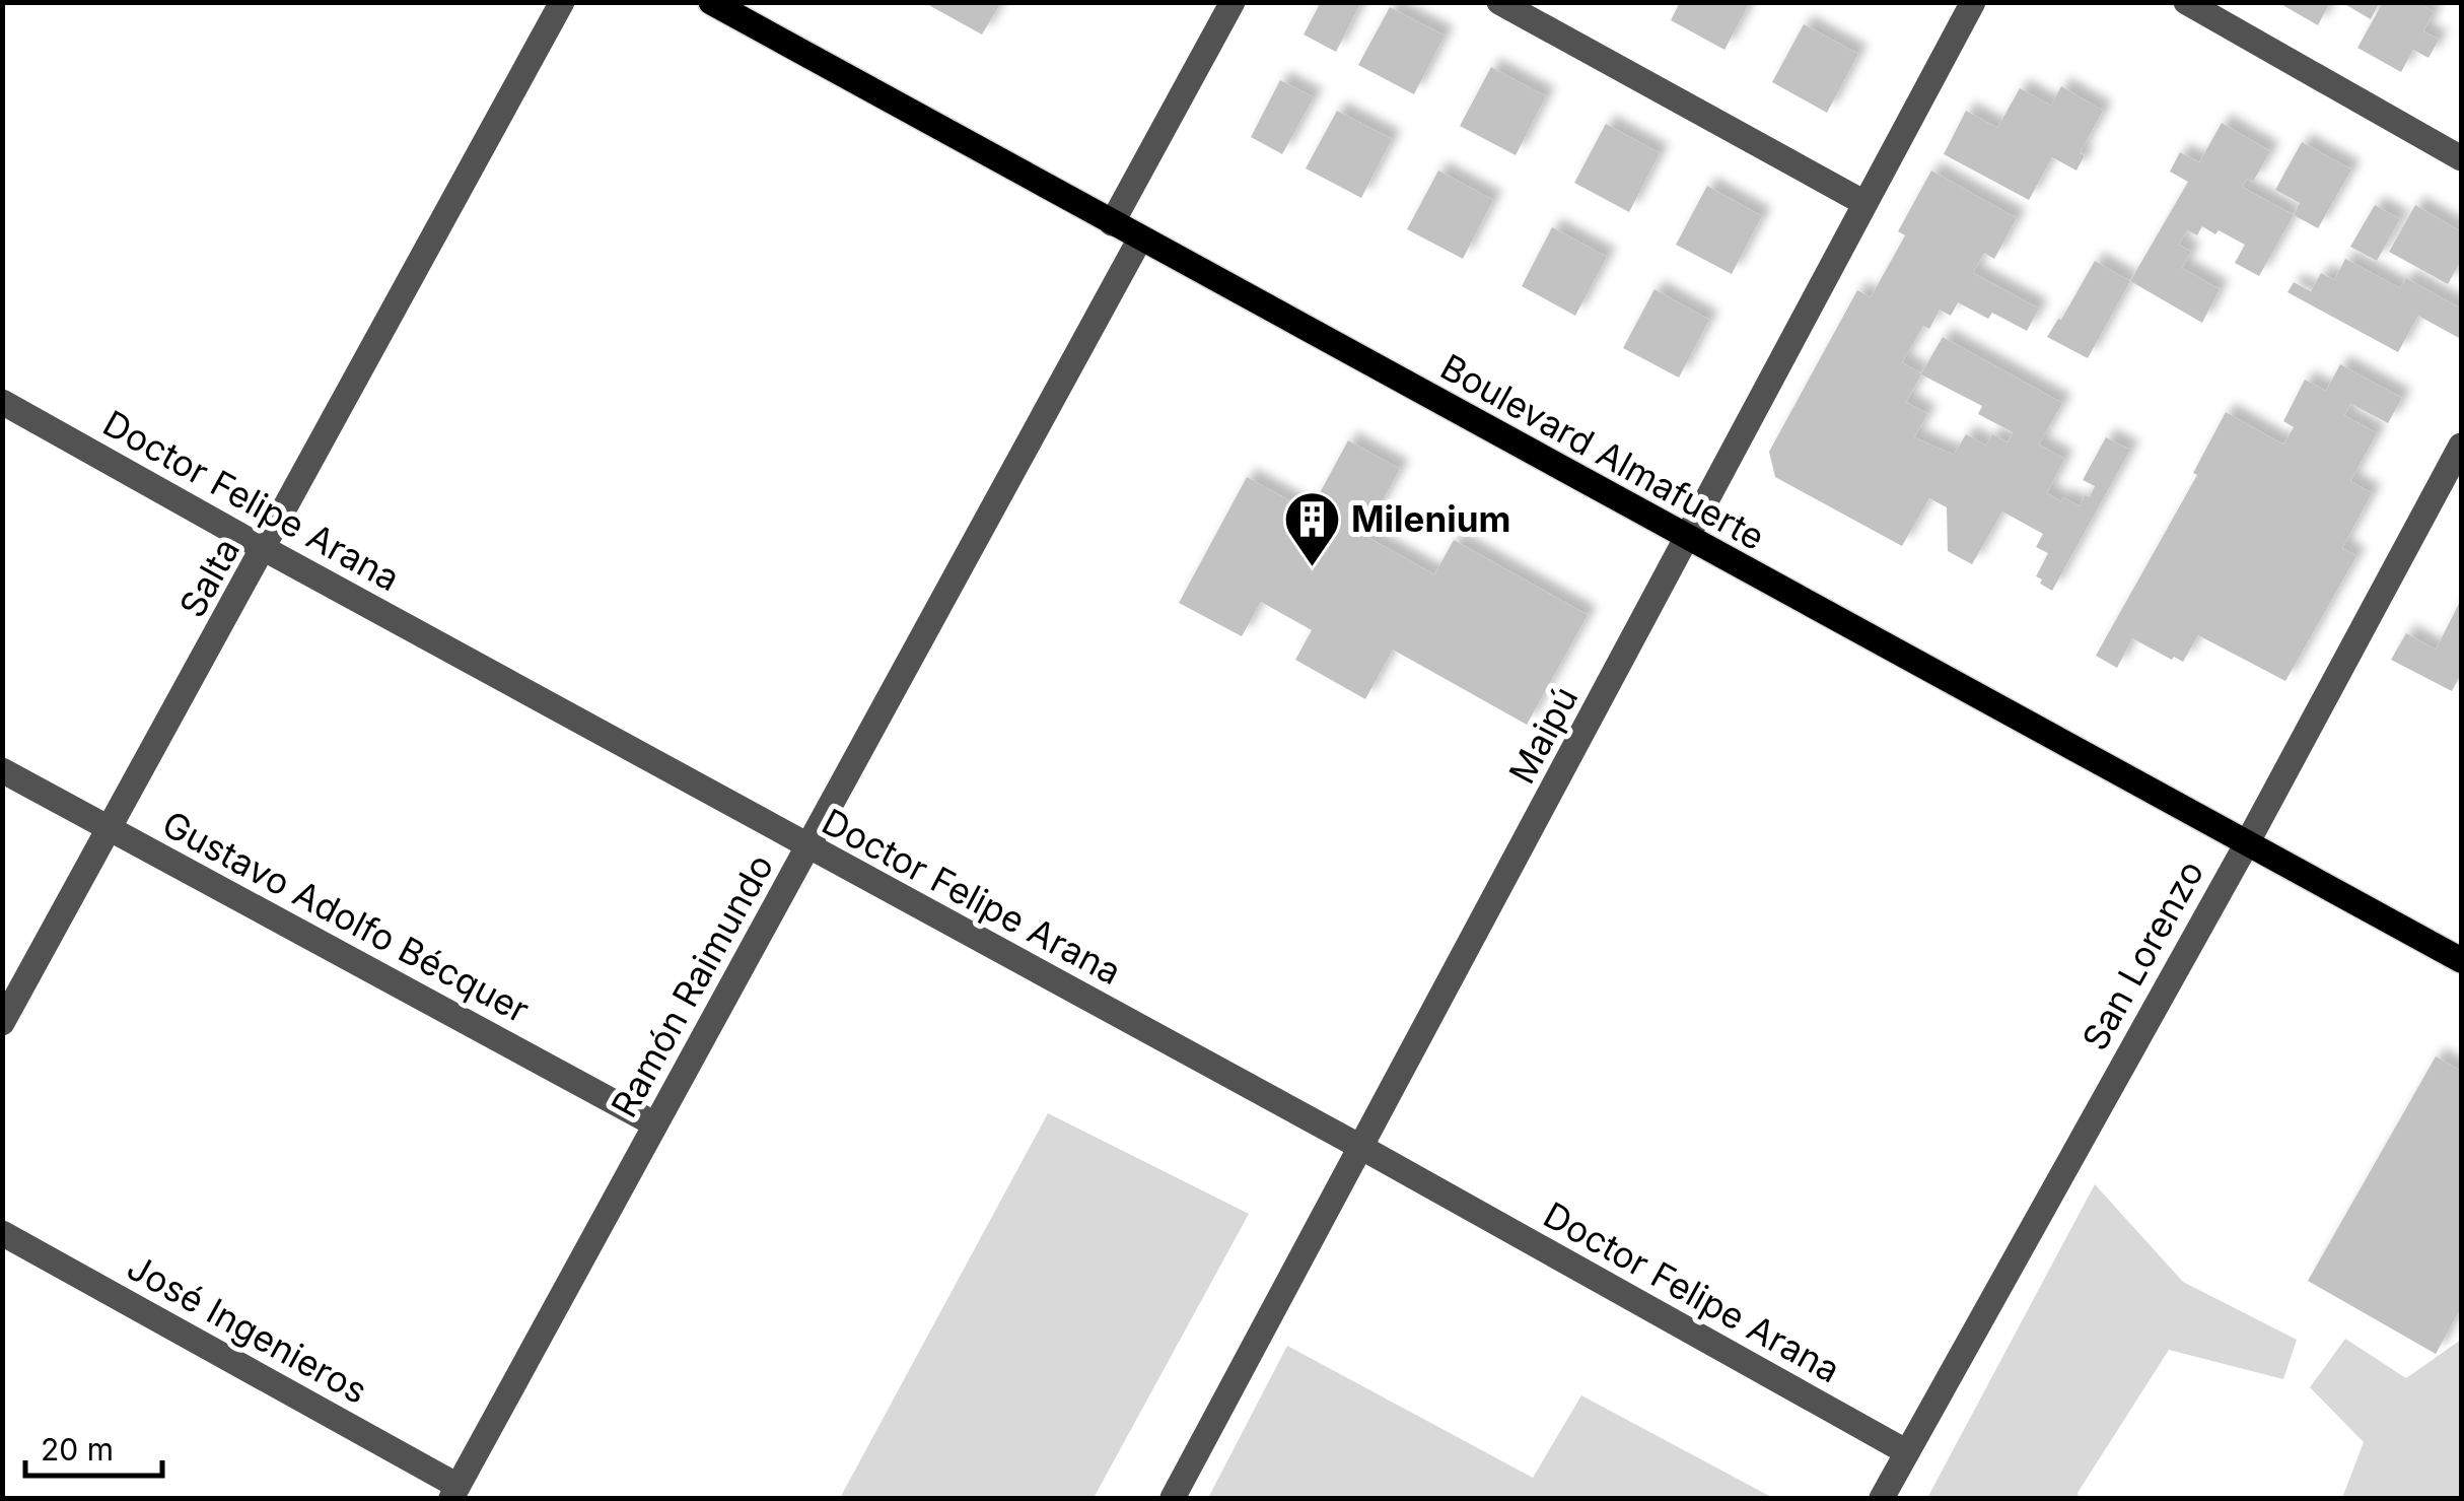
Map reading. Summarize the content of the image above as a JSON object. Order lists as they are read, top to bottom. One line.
{"streets":{"main road":["Boulevard Almafuerte"],"street":["Doctor Felipe Arana","Salta","Maipú","Gustavo Adolfo Bécquer","San Lorenzo","Ramón Raimundo","José Ingenieros"]},"crossings":[["Boulevard Almafuerte","Maipú"],["Boulevard Almafuerte","San Lorenzo"],["Boulevard Almafuerte","Ramón Raimundo"],["Doctor Felipe Arana","Salta"],["Doctor Felipe Arana","Maipú"],["Doctor Felipe Arana","San Lorenzo"],["Doctor Felipe Arana","Ramón Raimundo"],["Salta","Gustavo Adolfo Bécquer"],["Gustavo Adolfo Bécquer","Ramón Raimundo"],["Ramón Raimundo","José Ingenieros"]],"places":{"building":["Milenium"]},"scale_bar":"20 m"}
